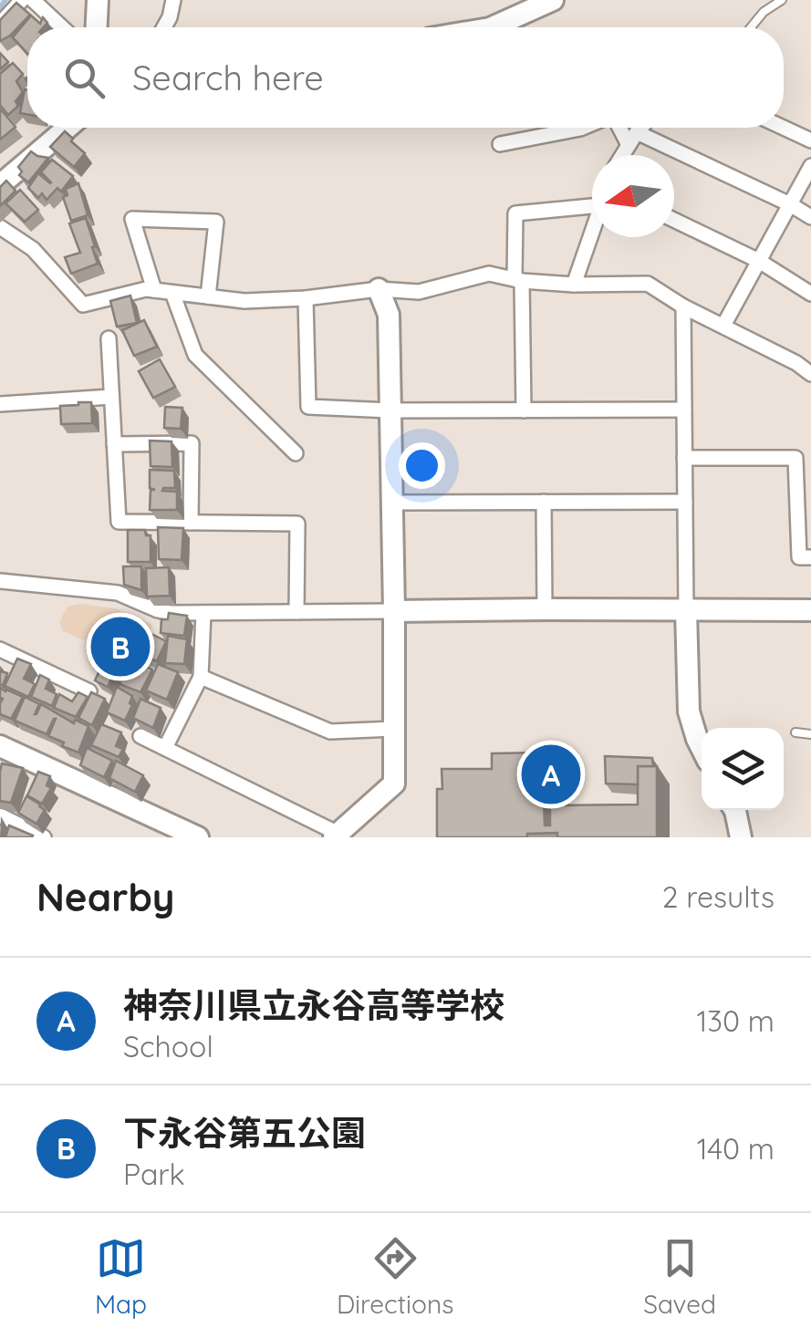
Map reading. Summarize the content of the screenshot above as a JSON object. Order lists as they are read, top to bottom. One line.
{"north":"left","page":{"search":"Search here","pins":["B","A"],"heading":["Nearby","2 results"],"list":[{"mark":"A","name":"神奈川県立永谷高等学校","note":"School","value":"130 m"},{"mark":"B","name":"下永谷第五公園","note":"Park","value":"140 m"}],"nav":["Map","Directions","Saved"]}}
